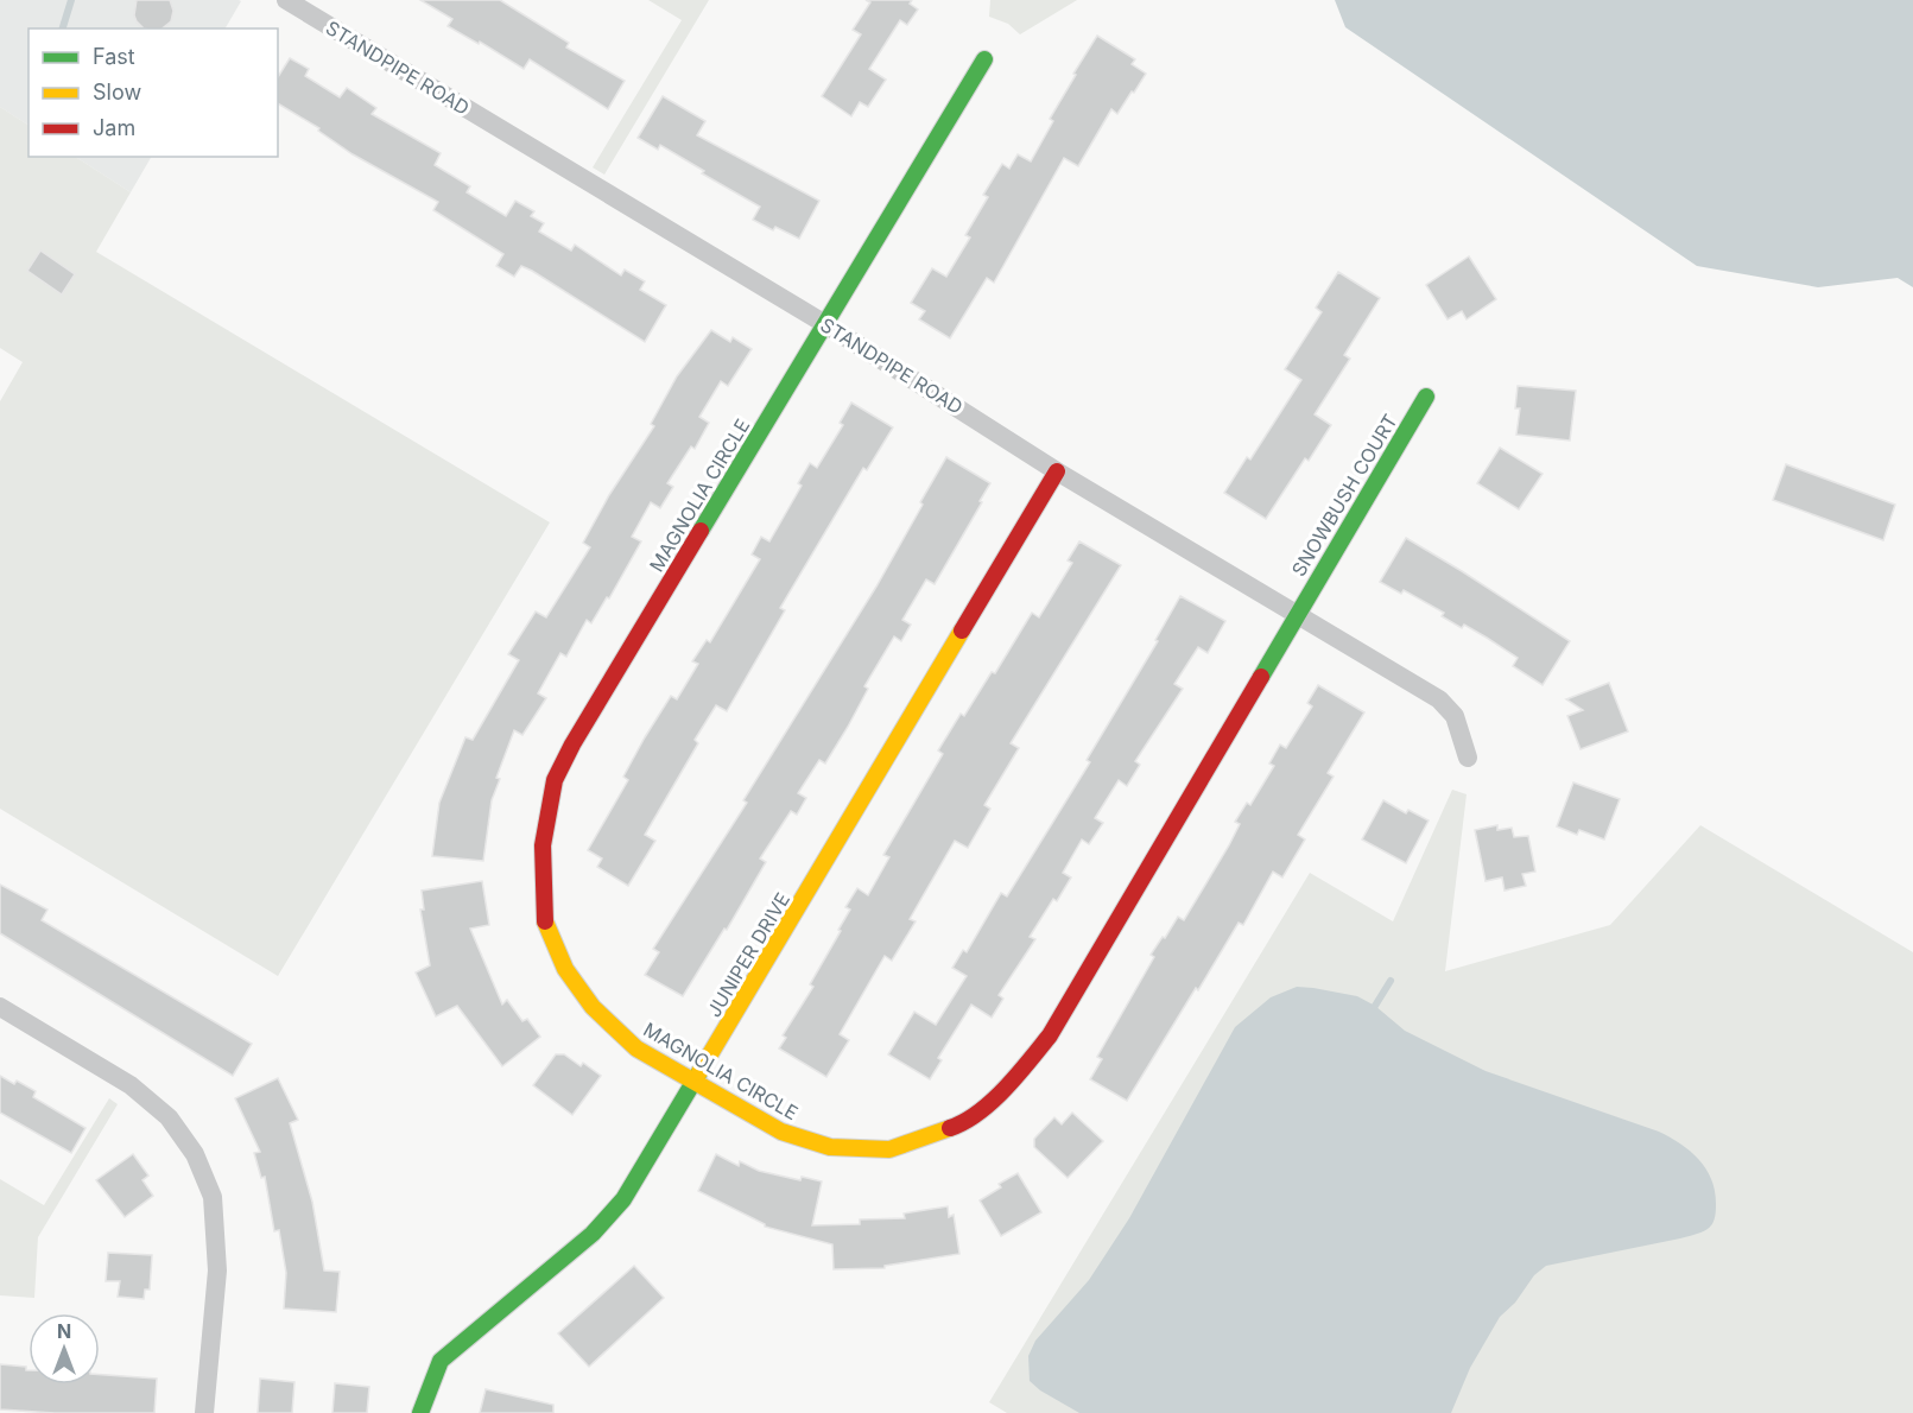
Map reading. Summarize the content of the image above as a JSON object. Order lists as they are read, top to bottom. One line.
{"streets":{"street":["STANDPIPE ROAD","MAGNOLIA CIRCLE","SNOWBUSH COURT","JUNIPER DRIVE"]},"crossings":[["STANDPIPE ROAD","MAGNOLIA CIRCLE"],["STANDPIPE ROAD","SNOWBUSH COURT"],["STANDPIPE ROAD","JUNIPER DRIVE"],["MAGNOLIA CIRCLE","SNOWBUSH COURT"],["MAGNOLIA CIRCLE","JUNIPER DRIVE"]],"legend":["Fast","Slow","Jam"],"north":"top"}
